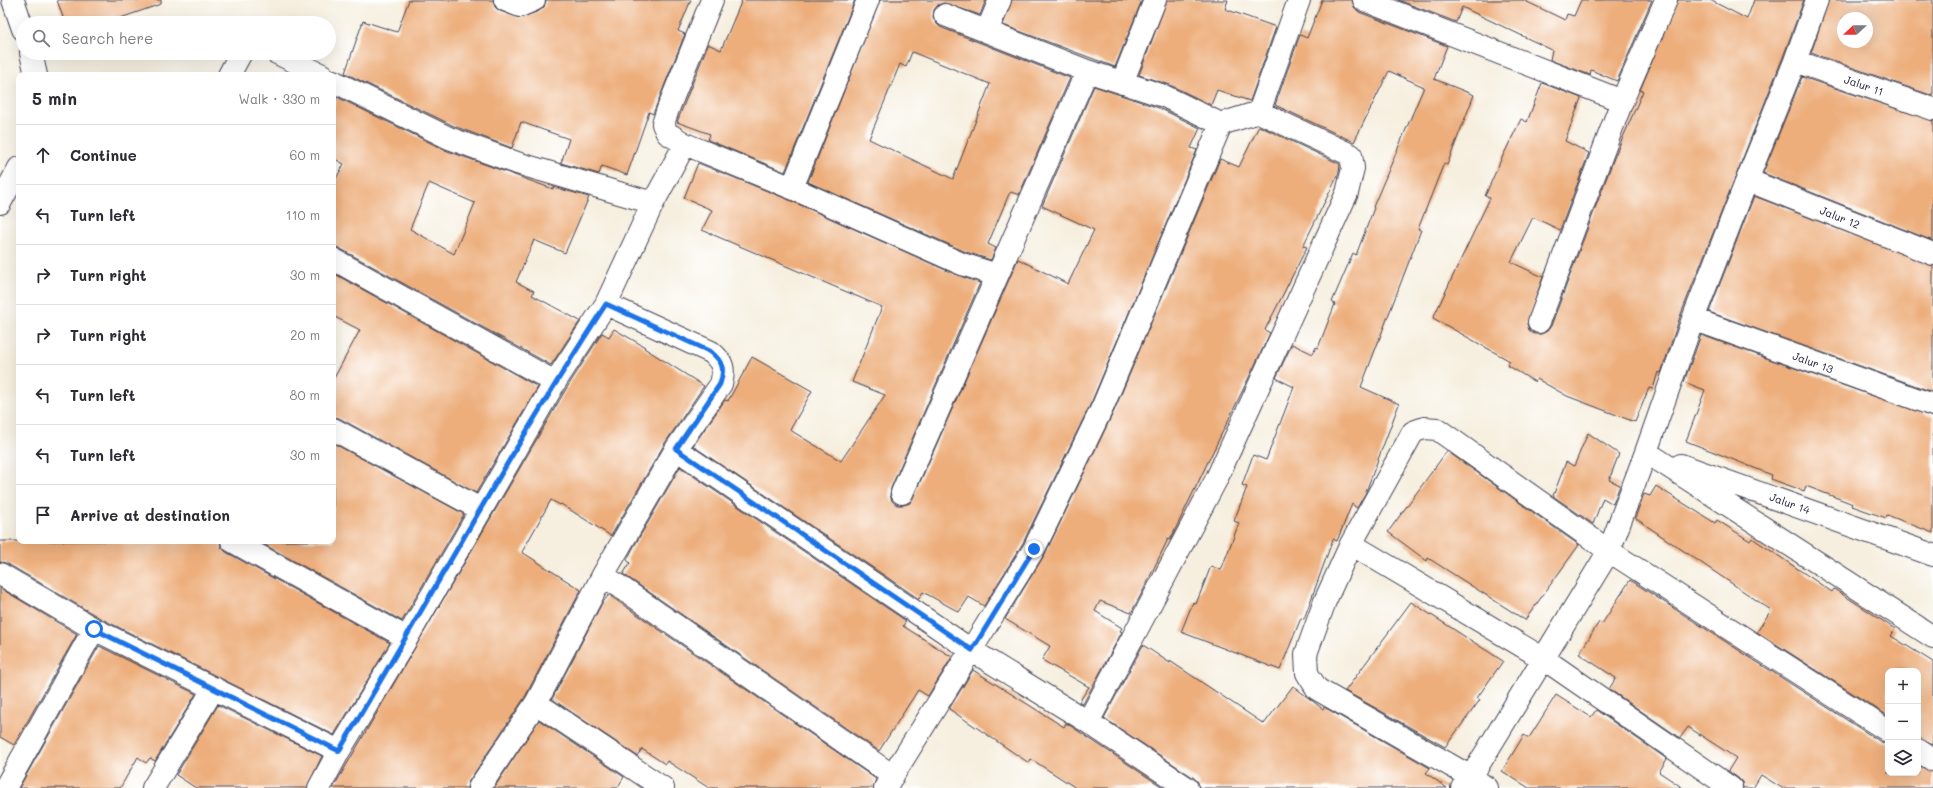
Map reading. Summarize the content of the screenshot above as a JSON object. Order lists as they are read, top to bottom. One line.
{"streets":{"street":["Jalur 11","Jalur 12","Jalur 13","Jalur 14"]},"north":"left","page":{"search":"Search here","heading":["5 min","Walk · 330 m"],"list":[["Continue","60 m"],["Turn left","110 m"],["Turn right","30 m"],["Turn right","20 m"],["Turn left","80 m"],["Turn left","30 m"],"Arrive at destination"],"map_buttons":["+","−"]}}
